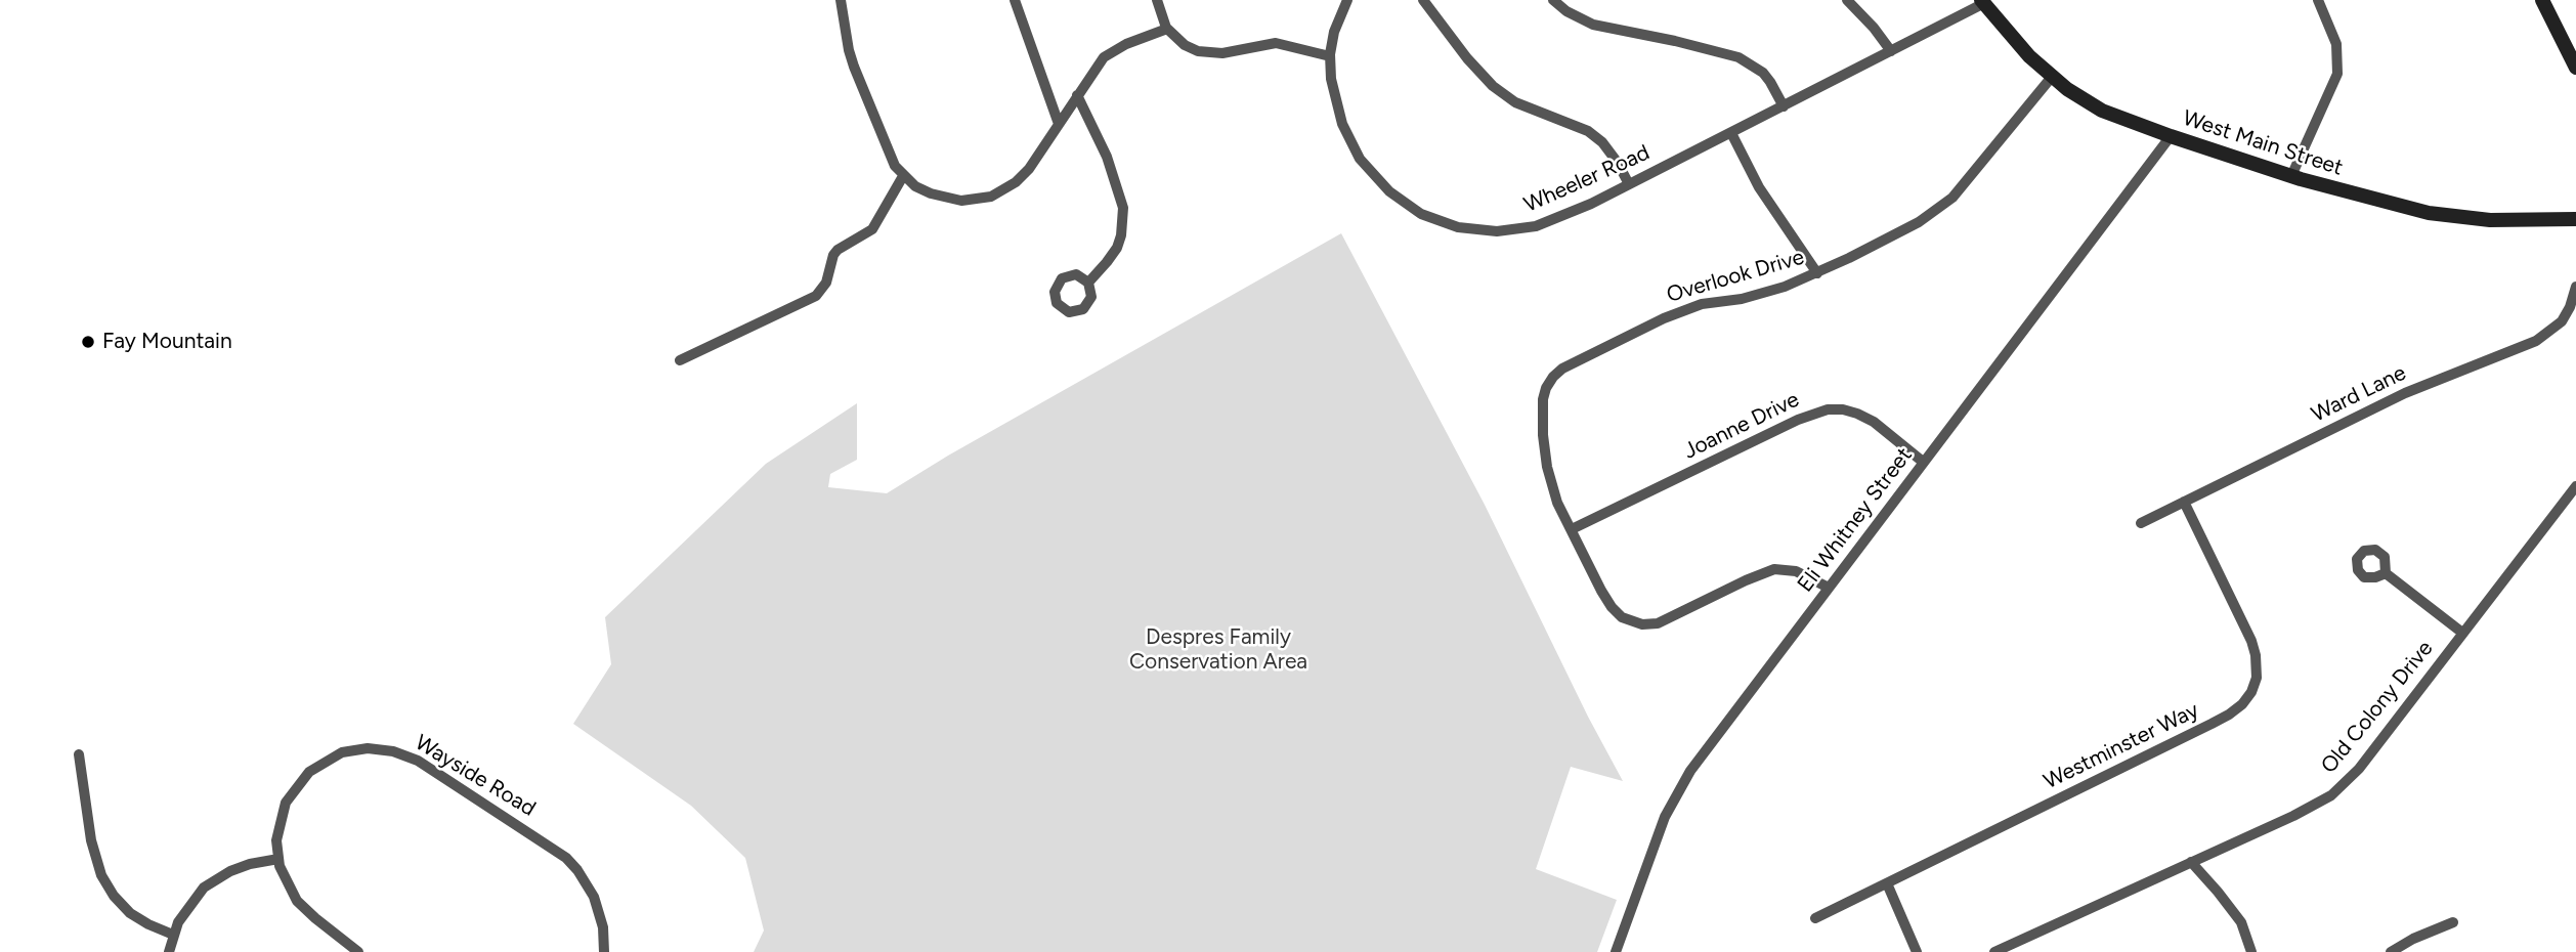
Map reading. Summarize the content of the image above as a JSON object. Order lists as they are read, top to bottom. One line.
{"streets":{"street":["West Main Street","Wheeler Road","Overlook Drive","Ward Lane","Joanne Drive","Eli Whitney Street","Old Colony Drive","Westminster Way","Wayside Road"]},"crossings":[["West Main Street","Wheeler Road"],["West Main Street","Overlook Drive"],["West Main Street","Eli Whitney Street"],["Overlook Drive","Joanne Drive"],["Overlook Drive","Eli Whitney Street"],["Ward Lane","Westminster Way"],["Joanne Drive","Eli Whitney Street"]],"parks":["Despres Family Conservation Area"],"places":["Fay Mountain"]}
